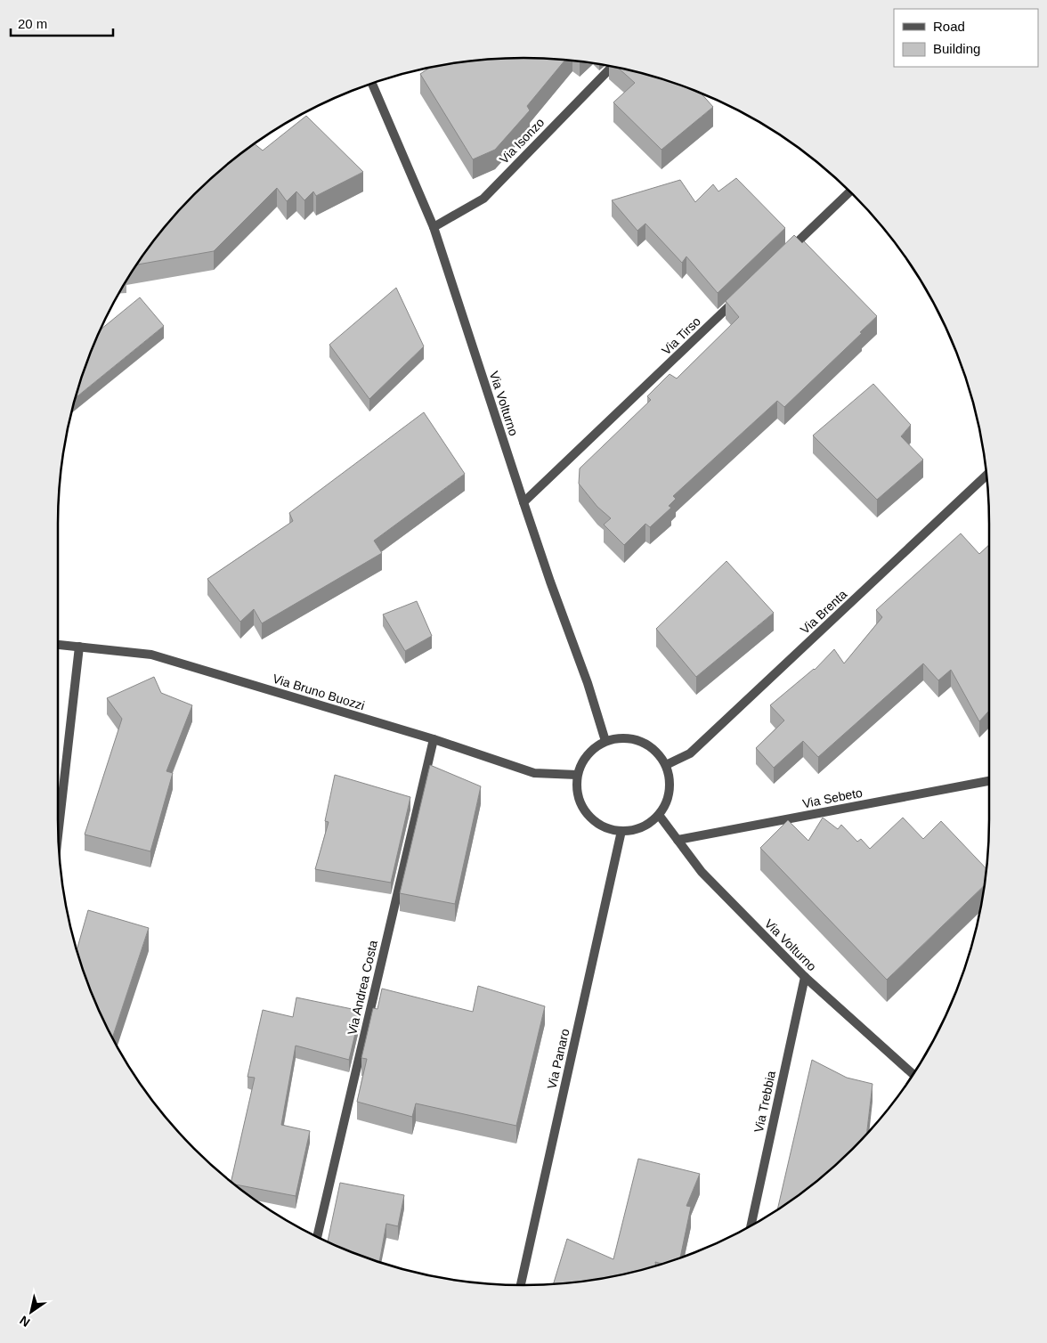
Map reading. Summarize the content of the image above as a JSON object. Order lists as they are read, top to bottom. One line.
{"streets":{"street":["Via Isonzo","Via Tirso","Via Volturno","Via Brenta","Via Bruno Buozzi","Via Sebeto","Via Andrea Costa","Via Panaro","Via Trebbia"]},"crossings":[["Via Isonzo","Via Volturno"],["Via Tirso","Via Volturno"],["Via Volturno","Via Brenta"],["Via Volturno","Via Bruno Buozzi"],["Via Volturno","Via Sebeto"],["Via Volturno","Via Panaro"],["Via Volturno","Via Trebbia"],["Via Brenta","Via Bruno Buozzi"],["Via Brenta","Via Panaro"],["Via Bruno Buozzi","Via Andrea Costa"],["Via Bruno Buozzi","Via Panaro"]],"legend":["Road","Building"],"scale_bar":"20 m","north":"bottom left"}
